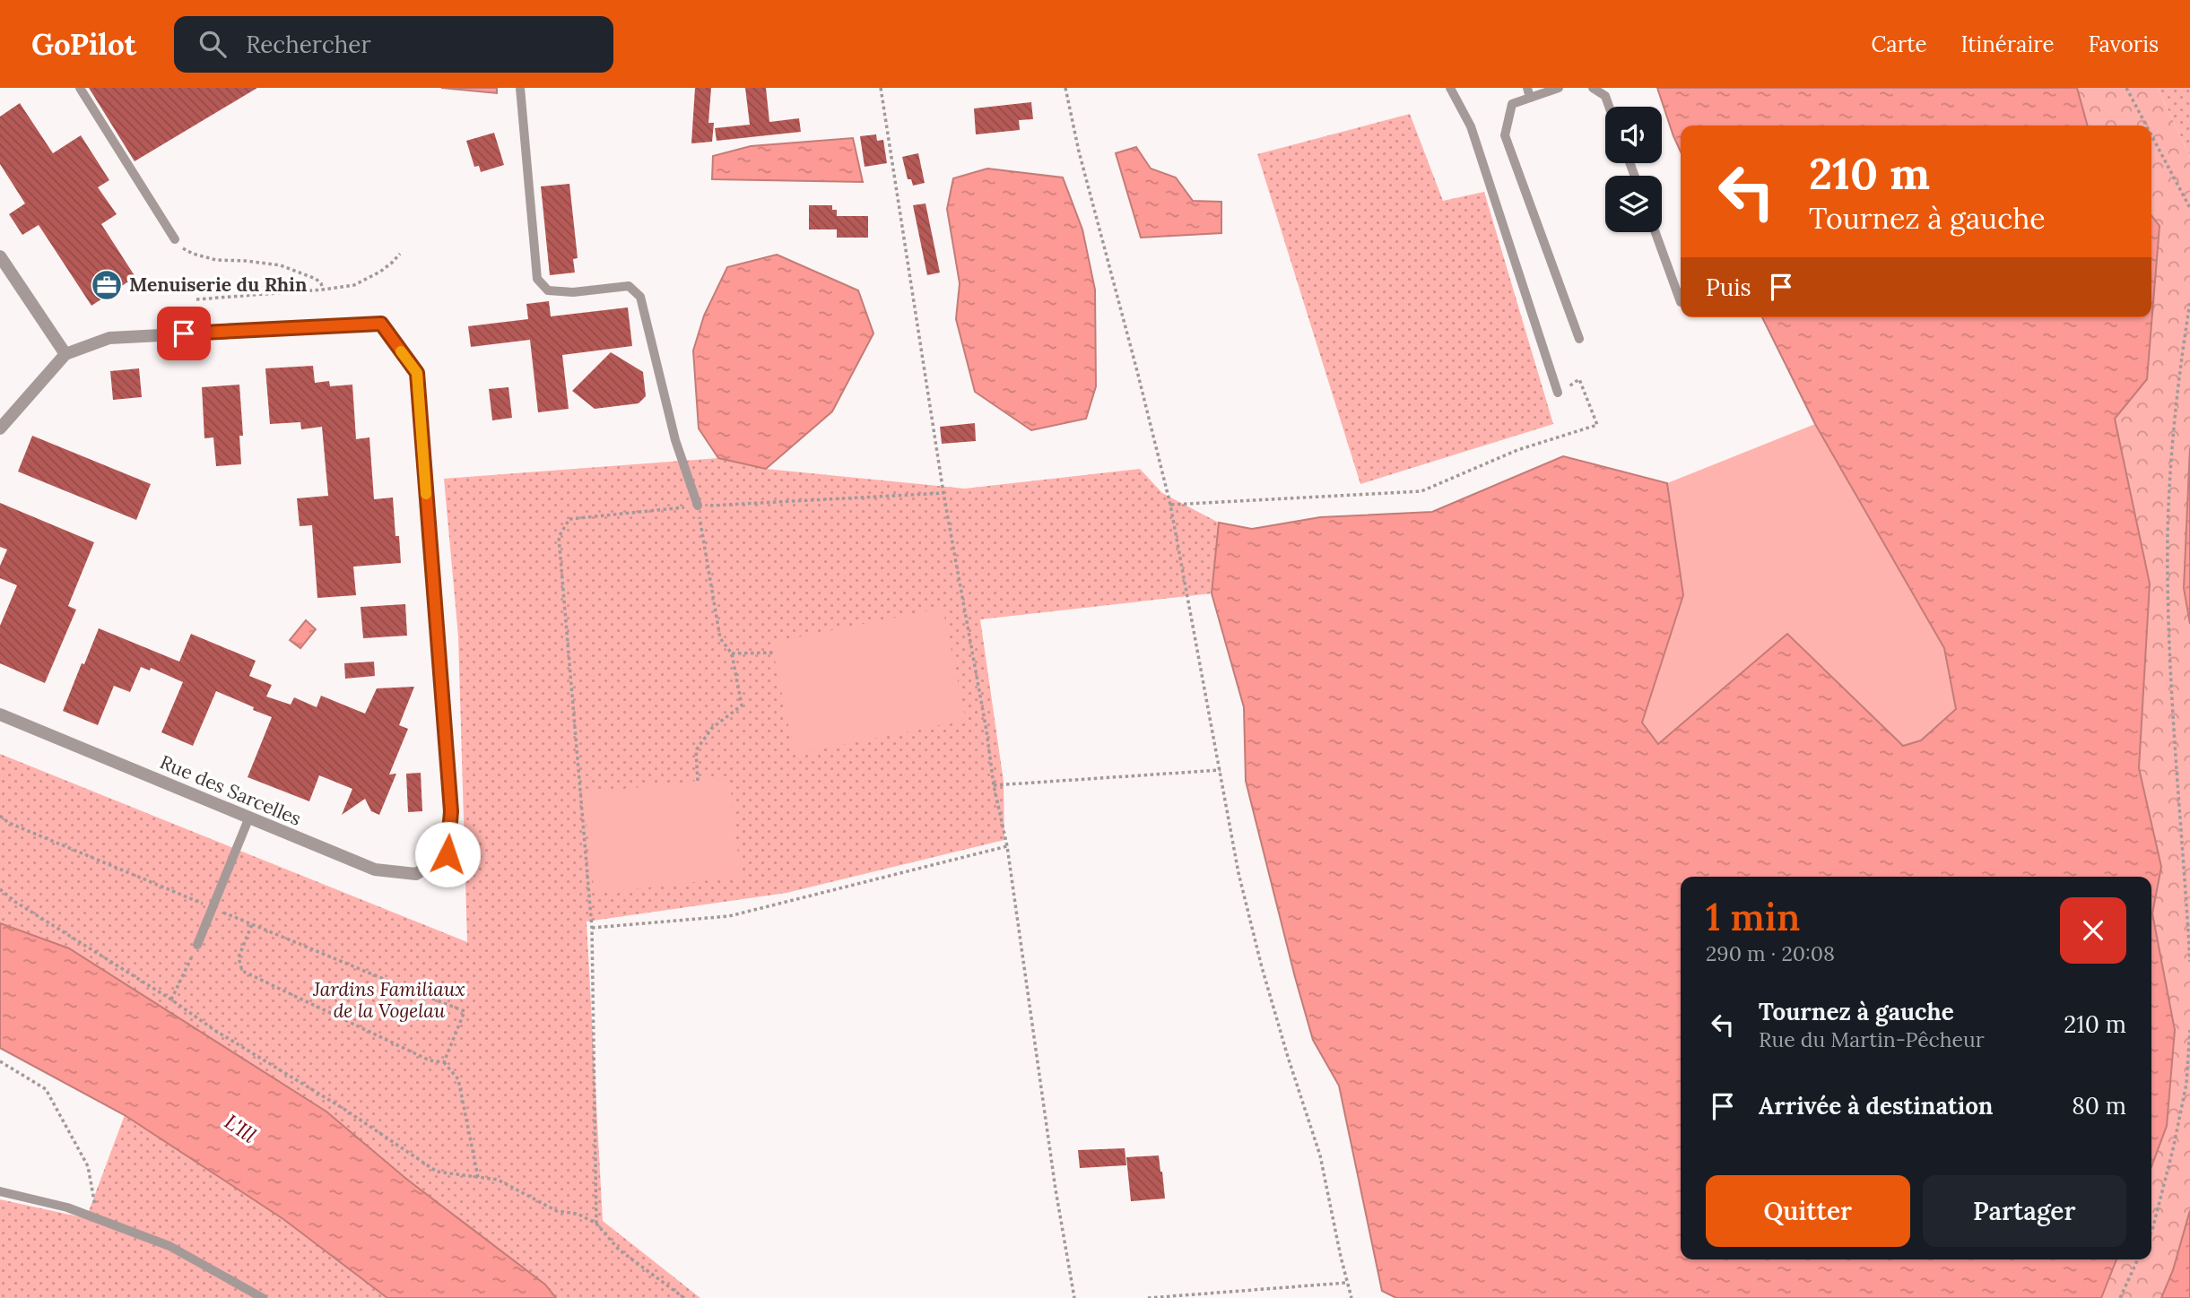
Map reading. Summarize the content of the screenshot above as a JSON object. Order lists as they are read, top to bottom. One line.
{"streets":{"street":["Rue des Sarcelles"]},"water":["L'Ill"],"parks":["Jardins Familiaux de la Vogelau"],"places":{"office":["Menuiserie du Rhin"]},"page":{"header":"GoPilot","search":"Rechercher","nav":["Carte","Itinéraire","Favoris"],"turn":["210 m","Tournez à gauche"],"then":"Puis","heading":["1 min","290 m · 20:08"],"list":[{"name":"Tournez à gauche","note":"Rue du Martin-Pêcheur","value":"210 m"},{"name":"Arrivée à destination","value":"80 m"}],"buttons":["Quitter","Partager"]}}
